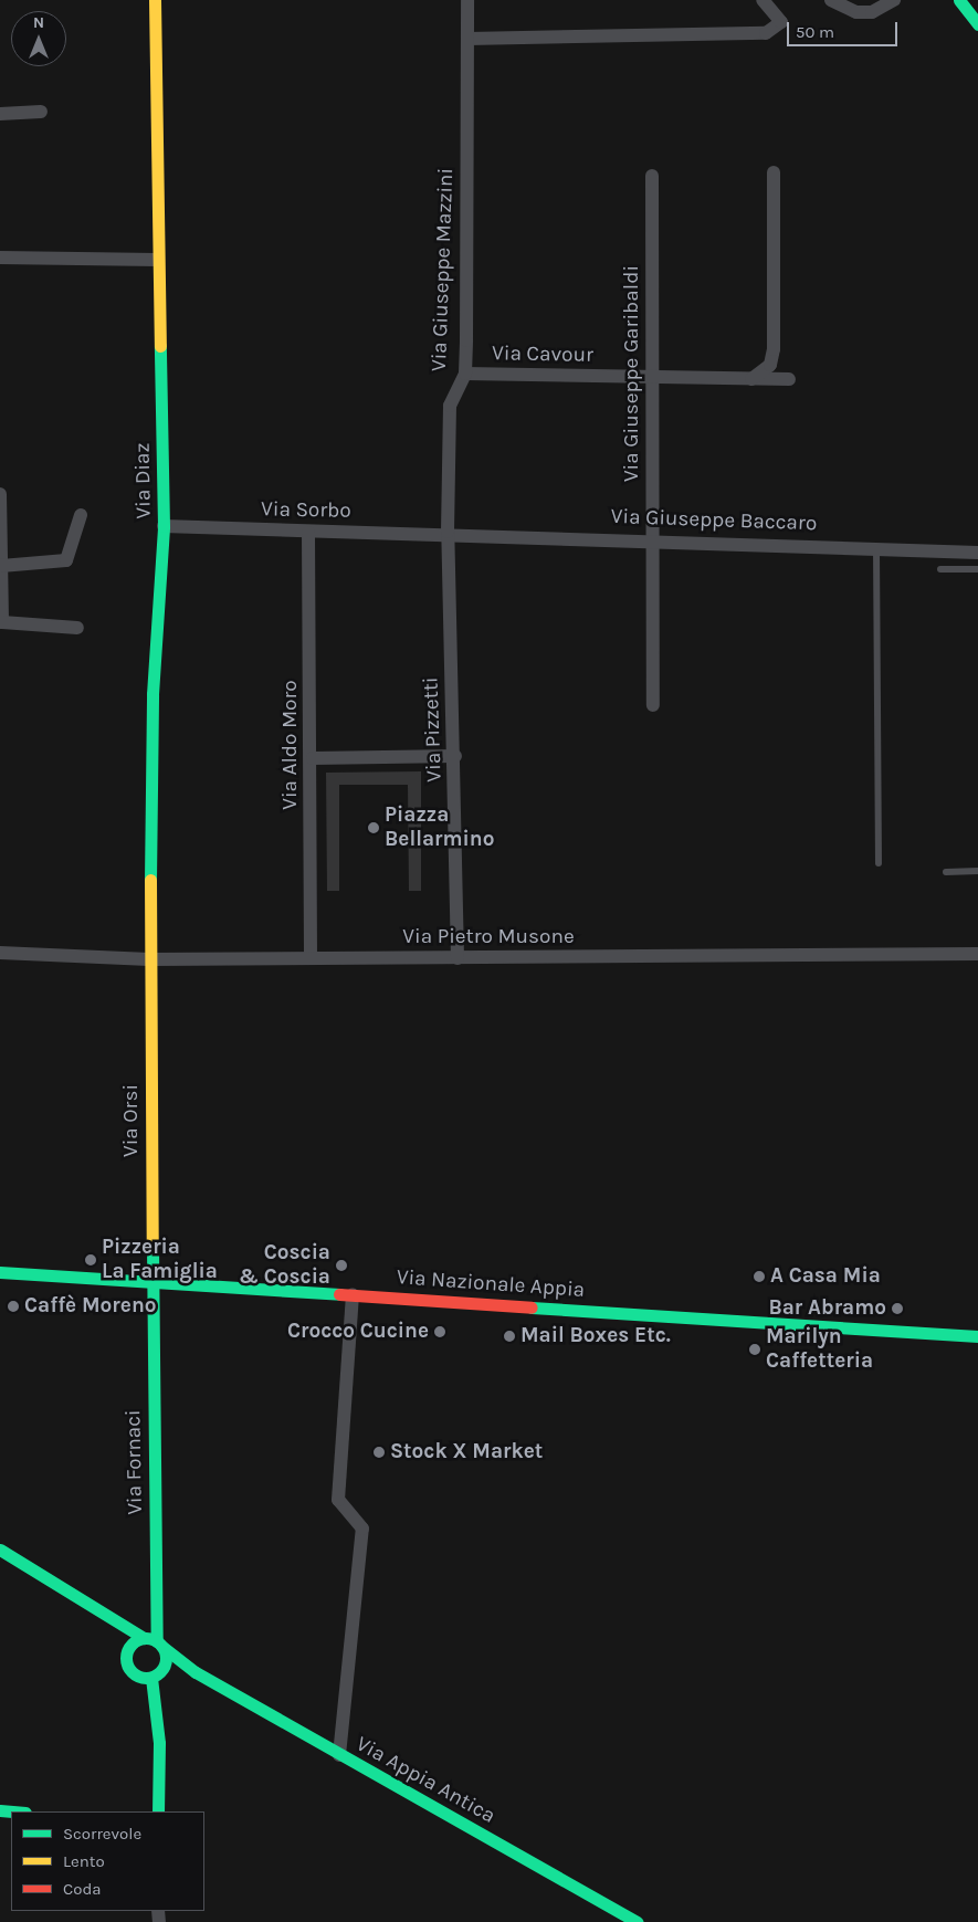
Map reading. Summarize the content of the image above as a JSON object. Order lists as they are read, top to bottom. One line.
{"streets":{"main road":["Via Diaz","Via Orsi","Via Nazionale Appia","Via Fornaci","Via Appia Antica"],"street":["Via Giuseppe Mazzini","Via Cavour","Via Giuseppe Garibaldi","Via Sorbo","Via Giuseppe Baccaro","Via Pizzetti","Via Aldo Moro","Via Pietro Musone"]},"crossings":[["Via Giuseppe Mazzini","Via Cavour"],["Via Giuseppe Mazzini","Via Sorbo"],["Via Giuseppe Mazzini","Via Giuseppe Baccaro"],["Via Giuseppe Mazzini","Via Pizzetti"],["Via Cavour","Via Giuseppe Garibaldi"],["Via Giuseppe Garibaldi","Via Giuseppe Baccaro"],["Via Diaz","Via Sorbo"],["Via Diaz","Via Pietro Musone"],["Via Diaz","Via Orsi"],["Via Sorbo","Via Giuseppe Baccaro"],["Via Sorbo","Via Pizzetti"],["Via Sorbo","Via Aldo Moro"],["Via Giuseppe Baccaro","Via Pizzetti"],["Via Pizzetti","Via Pietro Musone"],["Via Aldo Moro","Via Pietro Musone"],["Via Pietro Musone","Via Orsi"],["Via Orsi","Via Nazionale Appia"],["Via Orsi","Via Fornaci"],["Via Nazionale Appia","Via Fornaci"],["Via Fornaci","Via Appia Antica"]],"places":["Piazza Bellarmino","Pizzeria La Famiglia","Coscia & Coscia","A Casa Mia","Caffè Moreno","Bar Abramo","Crocco Cucine","Mail Boxes Etc.","Marilyn Caffetteria","Stock X Market"],"legend":["Scorrevole","Lento","Coda"],"scale_bar":"50 m","north":"top"}
